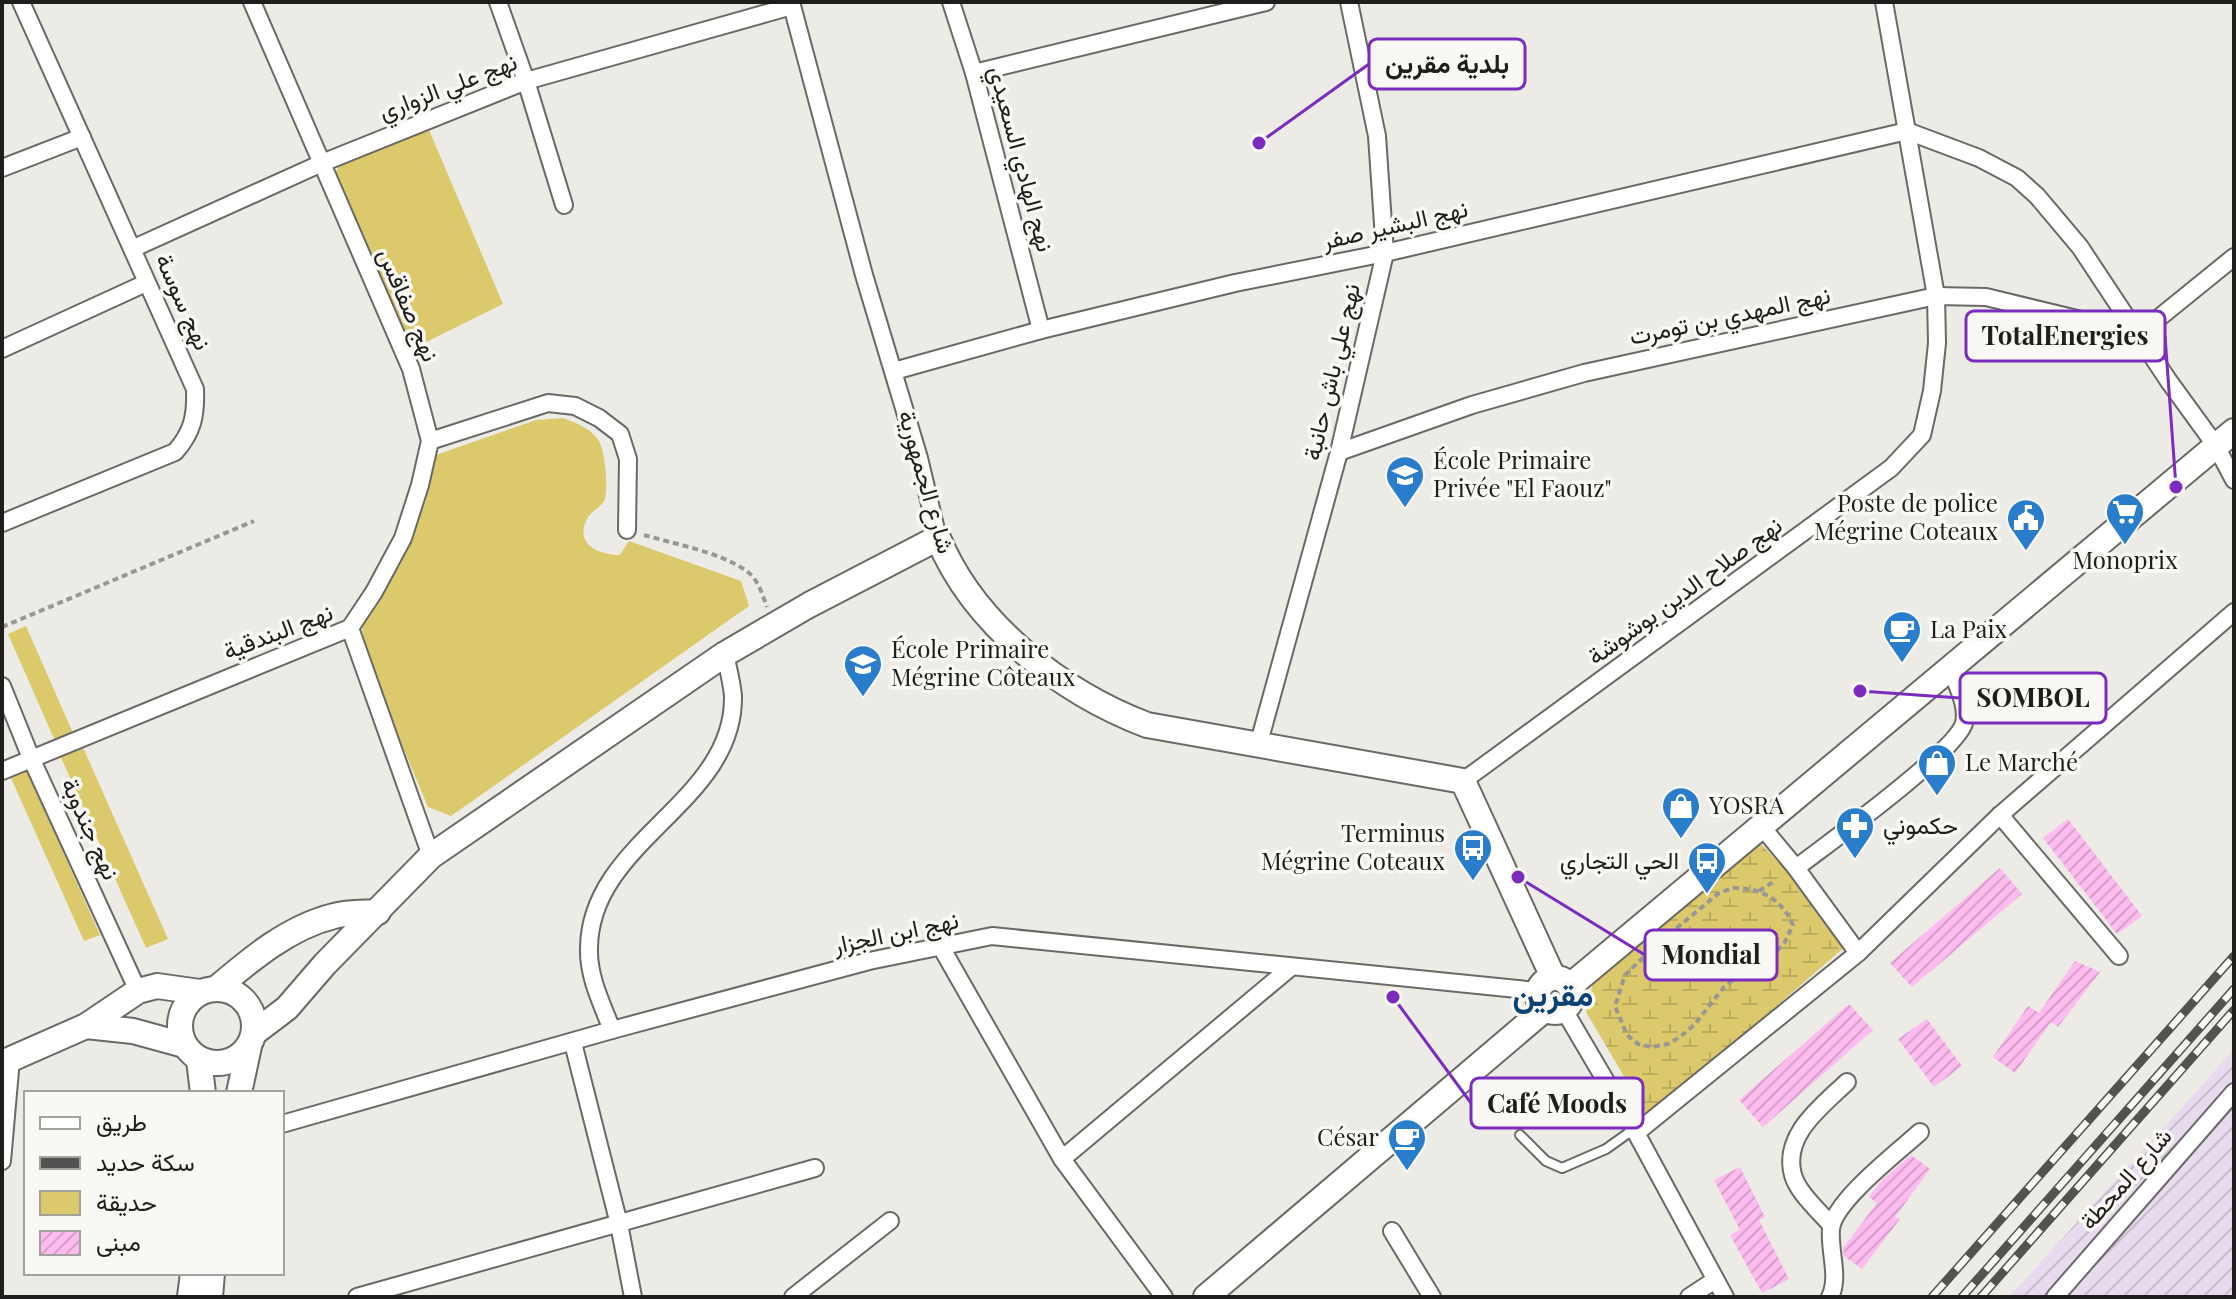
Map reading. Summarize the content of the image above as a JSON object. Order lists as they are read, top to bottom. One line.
{"streets":{"street":["نهج علي الزواري","نهج الهادي السعيدي","نهج البشير صفر","نهج سوسة","نهج صفاقس","نهج المهدي بن تومرت","نهج علي باش حانبة","شارع الجمهورية","نهج صلاح الدين بوشوشة","نهج البندقية","نهج جندوبة","نهج ابن الجزار","شارع المحطة"]},"crossings":[["نهج علي الزواري","نهج سوسة"],["نهج علي الزواري","نهج صفاقس"],["نهج علي الزواري","شارع الجمهورية"],["نهج الهادي السعيدي","نهج البشير صفر"],["نهج البشير صفر","نهج علي باش حانبة"],["نهج البشير صفر","شارع الجمهورية"],["نهج البشير صفر","نهج صلاح الدين بوشوشة"],["نهج صفاقس","نهج البندقية"],["نهج المهدي بن تومرت","نهج علي باش حانبة"],["نهج المهدي بن تومرت","نهج صلاح الدين بوشوشة"],["نهج علي باش حانبة","شارع الجمهورية"],["شارع الجمهورية","نهج صلاح الدين بوشوشة"],["نهج البندقية","نهج جندوبة"]],"districts":["مقرين"],"places":{"other":["بلدية مقرين","TotalEnergies","SOMBOL","Mondial","Café Moods"],"school or university":["École Primaire Privée \"El Faouz\"","École Primaire Mégrine Côteaux"],"supermarket":["Monoprix"],"public building":["Poste de police Mégrine Coteaux"],"cafe":["La Paix","César"],"shop":["Le Marché","YOSRA"],"pharmacy":["حكموني"],"bus stop":["Terminus Mégrine Coteaux","الحي التجاري"]},"legend":["طريق","سكة حديد","حديقة","مبنى"]}
